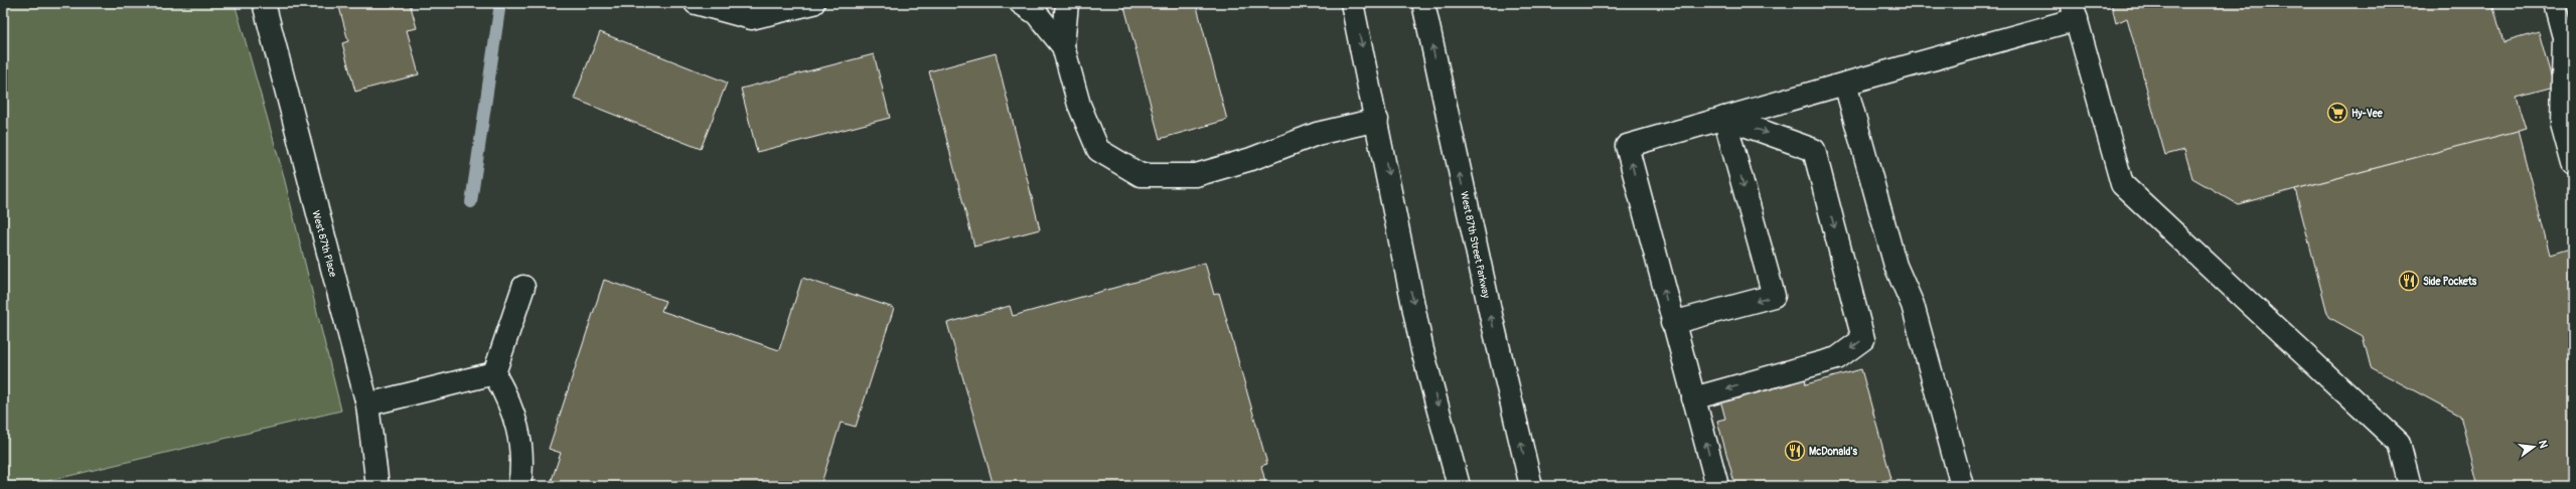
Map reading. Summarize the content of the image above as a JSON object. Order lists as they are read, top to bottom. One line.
{"streets":{"street":["West 87th Place","West 87th Street Parkway"]},"places":{"supermarket":["Hy-Vee"],"restaurant":["Side Pockets","McDonald's"]},"north":"right"}
